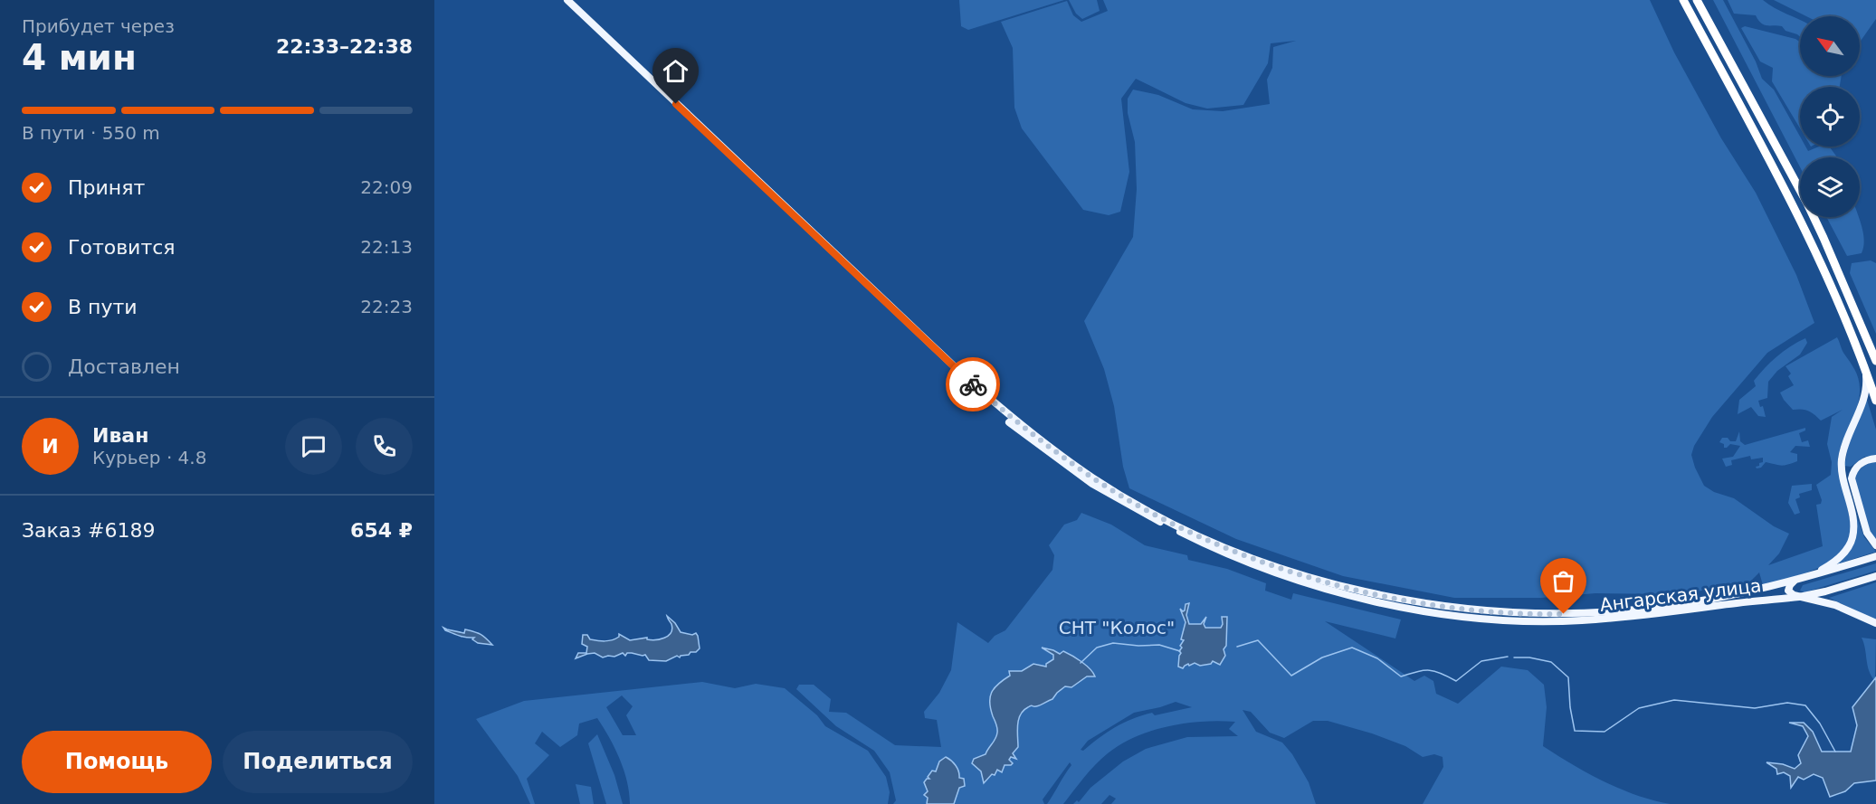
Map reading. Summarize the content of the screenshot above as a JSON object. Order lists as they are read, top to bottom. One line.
{"streets":{"main road":["Ангарская улица"]},"parks":["СНТ \"Колос\""],"north":"top left","page":{"heading":["4 мин","Прибудет через","22:33–22:38"],"panel":["Иван","Курьер · 4.8","Заказ #6189","654 ₽"],"bar":"В пути · 550 m","list":[["Принят","22:09"],["Готовится","22:13"],["В пути","22:23"],"Доставлен"],"round":"И","buttons":["Помощь","Поделиться"]}}
